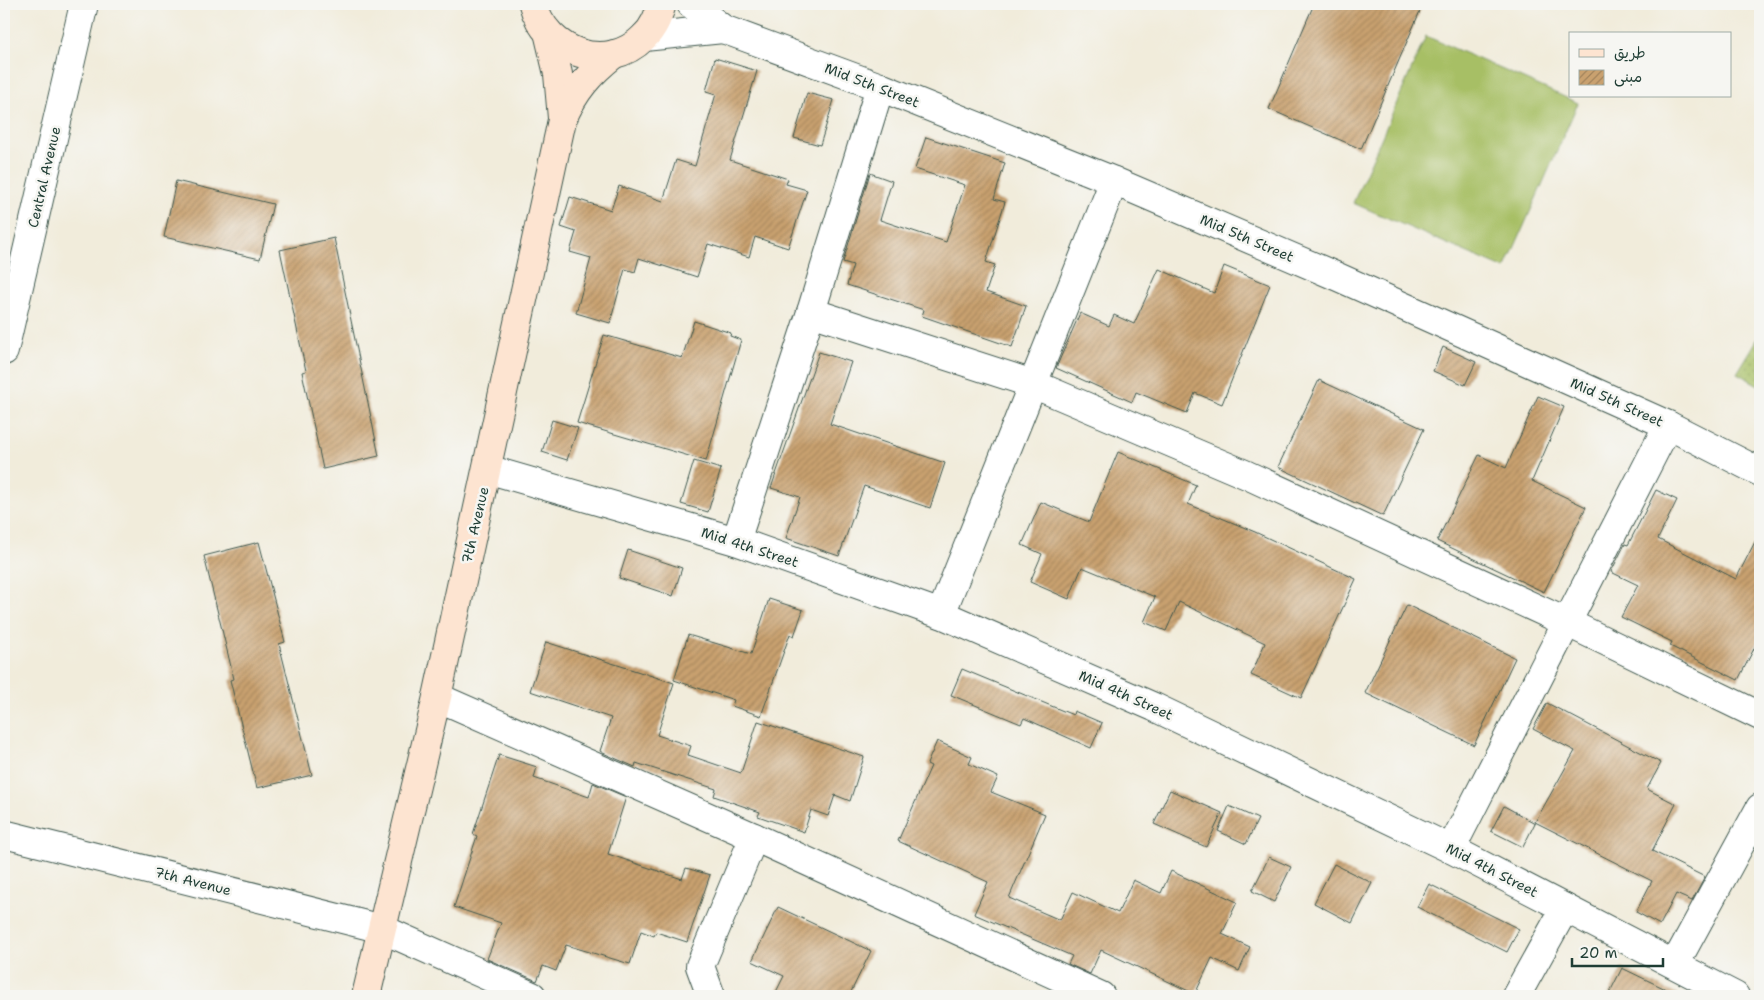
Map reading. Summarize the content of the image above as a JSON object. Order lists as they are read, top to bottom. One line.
{"streets":{"main road":["7th Avenue"],"street":["Mid 5th Street","Central Avenue","Mid 4th Street"]},"crossings":[["7th Avenue","Mid 4th Street"]],"legend":["طريق","مبنى"],"scale_bar":"20 m"}
